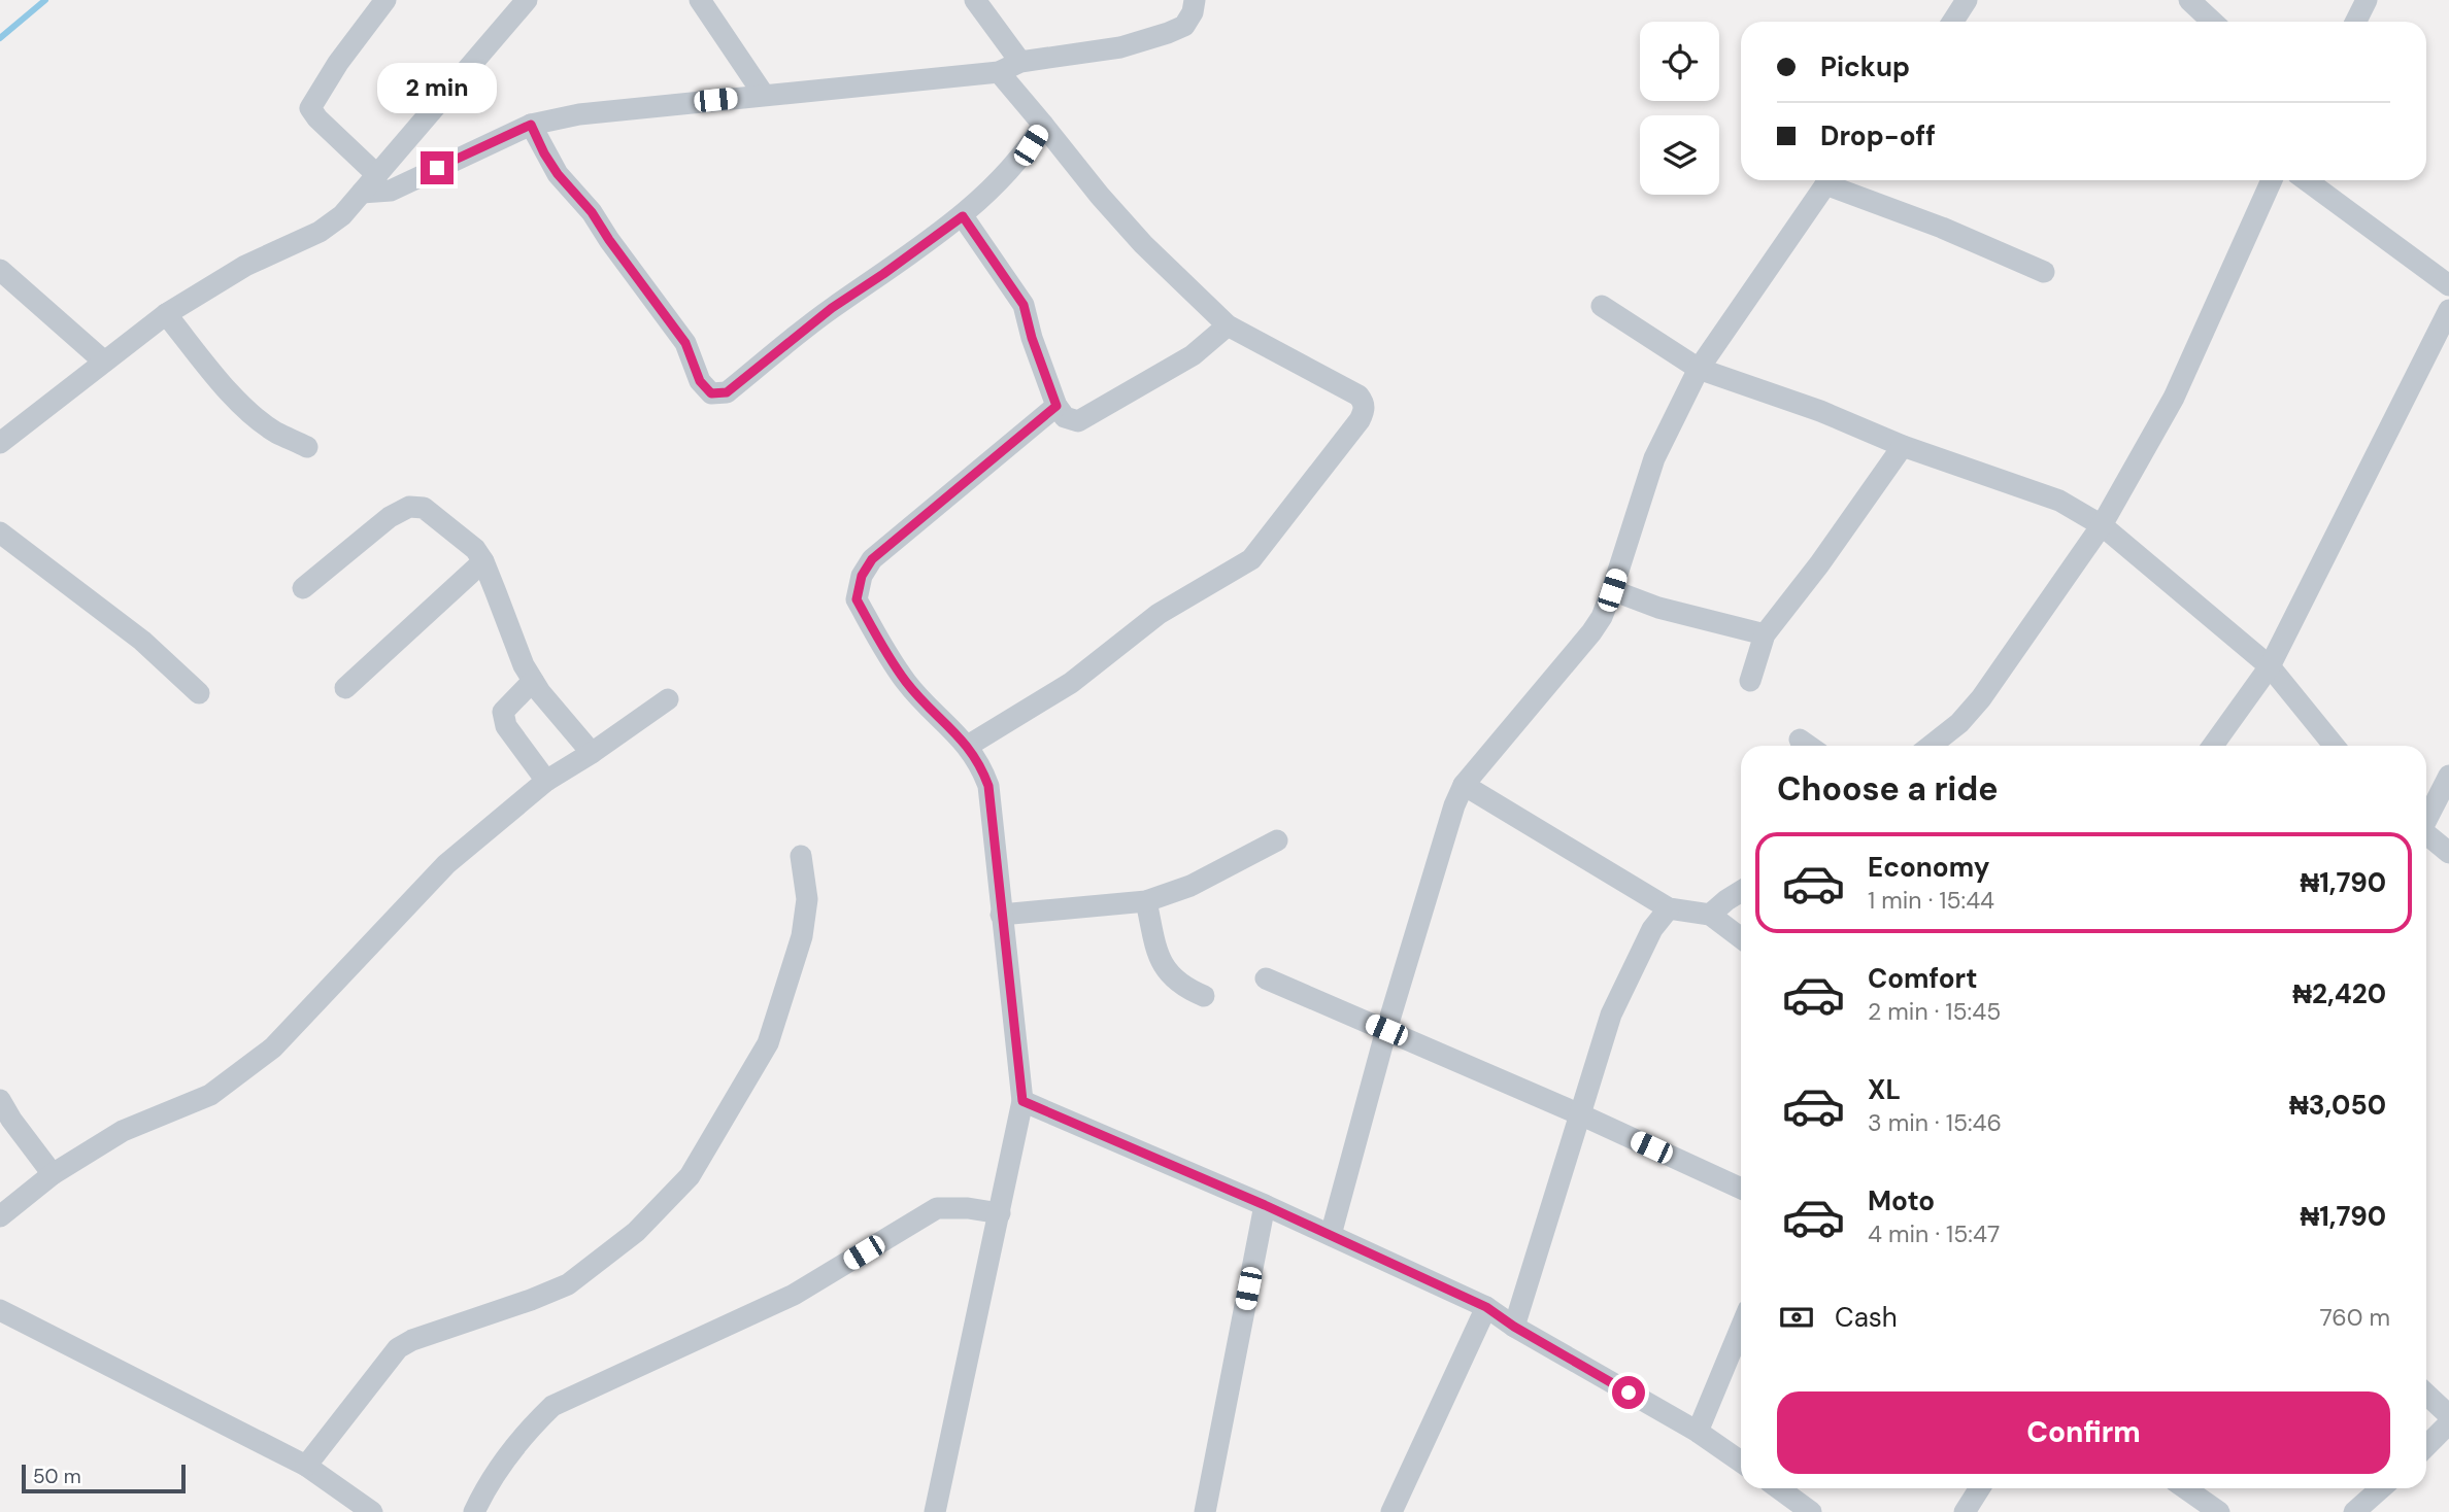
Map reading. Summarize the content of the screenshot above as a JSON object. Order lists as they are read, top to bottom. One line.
{"scale_bar":"50 m","page":{"banner":["Pickup","Drop-off"],"bubble":"2 min","heading":"Choose a ride","list":[{"name":"Economy","note":"1 min · 15:44","value":"₦1,790"},{"name":"Comfort","note":"2 min · 15:45","value":"₦2,420"},{"name":"XL","note":"3 min · 15:46","value":"₦3,050"},{"name":"Moto","note":"4 min · 15:47","value":"₦1,790"}],"pay":["Cash","760 m"],"buttons":"Confirm","scale":"50 m"}}
